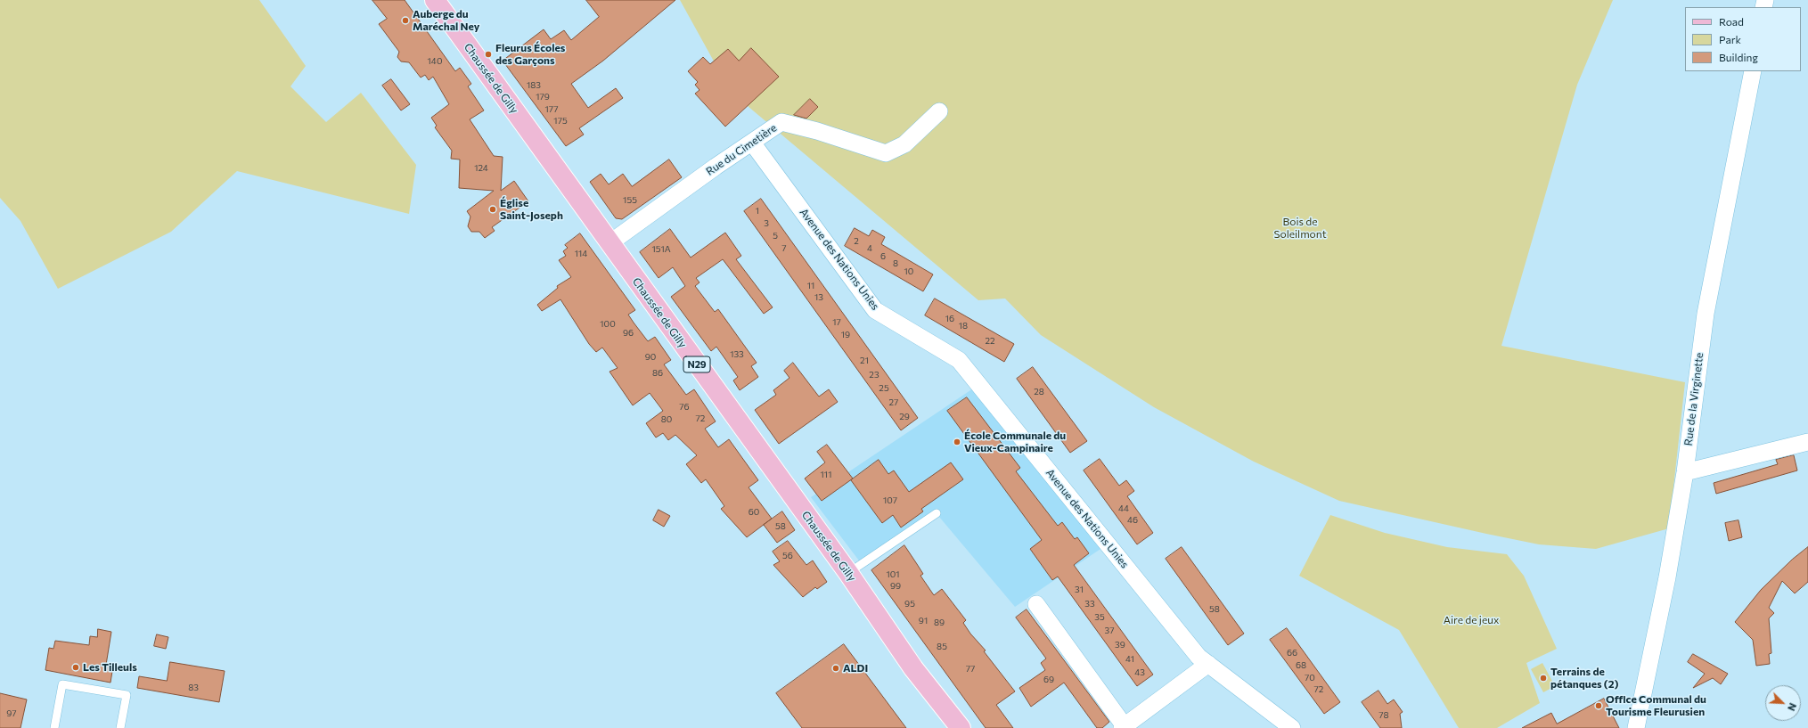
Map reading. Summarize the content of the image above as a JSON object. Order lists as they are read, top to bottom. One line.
{"streets":{"main road":["Chaussée de Gilly","N29"],"street":["Rue du Cimetière","Avenue des Nations Unies","Rue de la Virginette"]},"crossings":[["Chaussée de Gilly","Rue du Cimetière"],["Rue du Cimetière","Avenue des Nations Unies"]],"parks":["Bois de Soleilmont","Aire de jeux"],"places":["Auberge du Maréchal Ney","Fleurus Écoles des Garçons","Église Saint-Joseph","École Communale du Vieux-Campinaire","Les Tilleuls","ALDI","Terrains de pétanques (2)","Office Communal du Tourisme Fleurusien"],"house_numbers":["140","183","179","177","175","124","155","1","3","5","2","7","4","151A","114","6","8","10","11","13","16","17","100","18","96","19","22","133","90","21","86","23","25","28","27","76","29","72","80","111","107","44","60","46","58","56","101","99","31","95","33","58","35","91","89","37","39","85","66","41","68","77","43","70","69","83","72","97","78"],"legend":["Road","Park","Building"],"north":"bottom right"}
